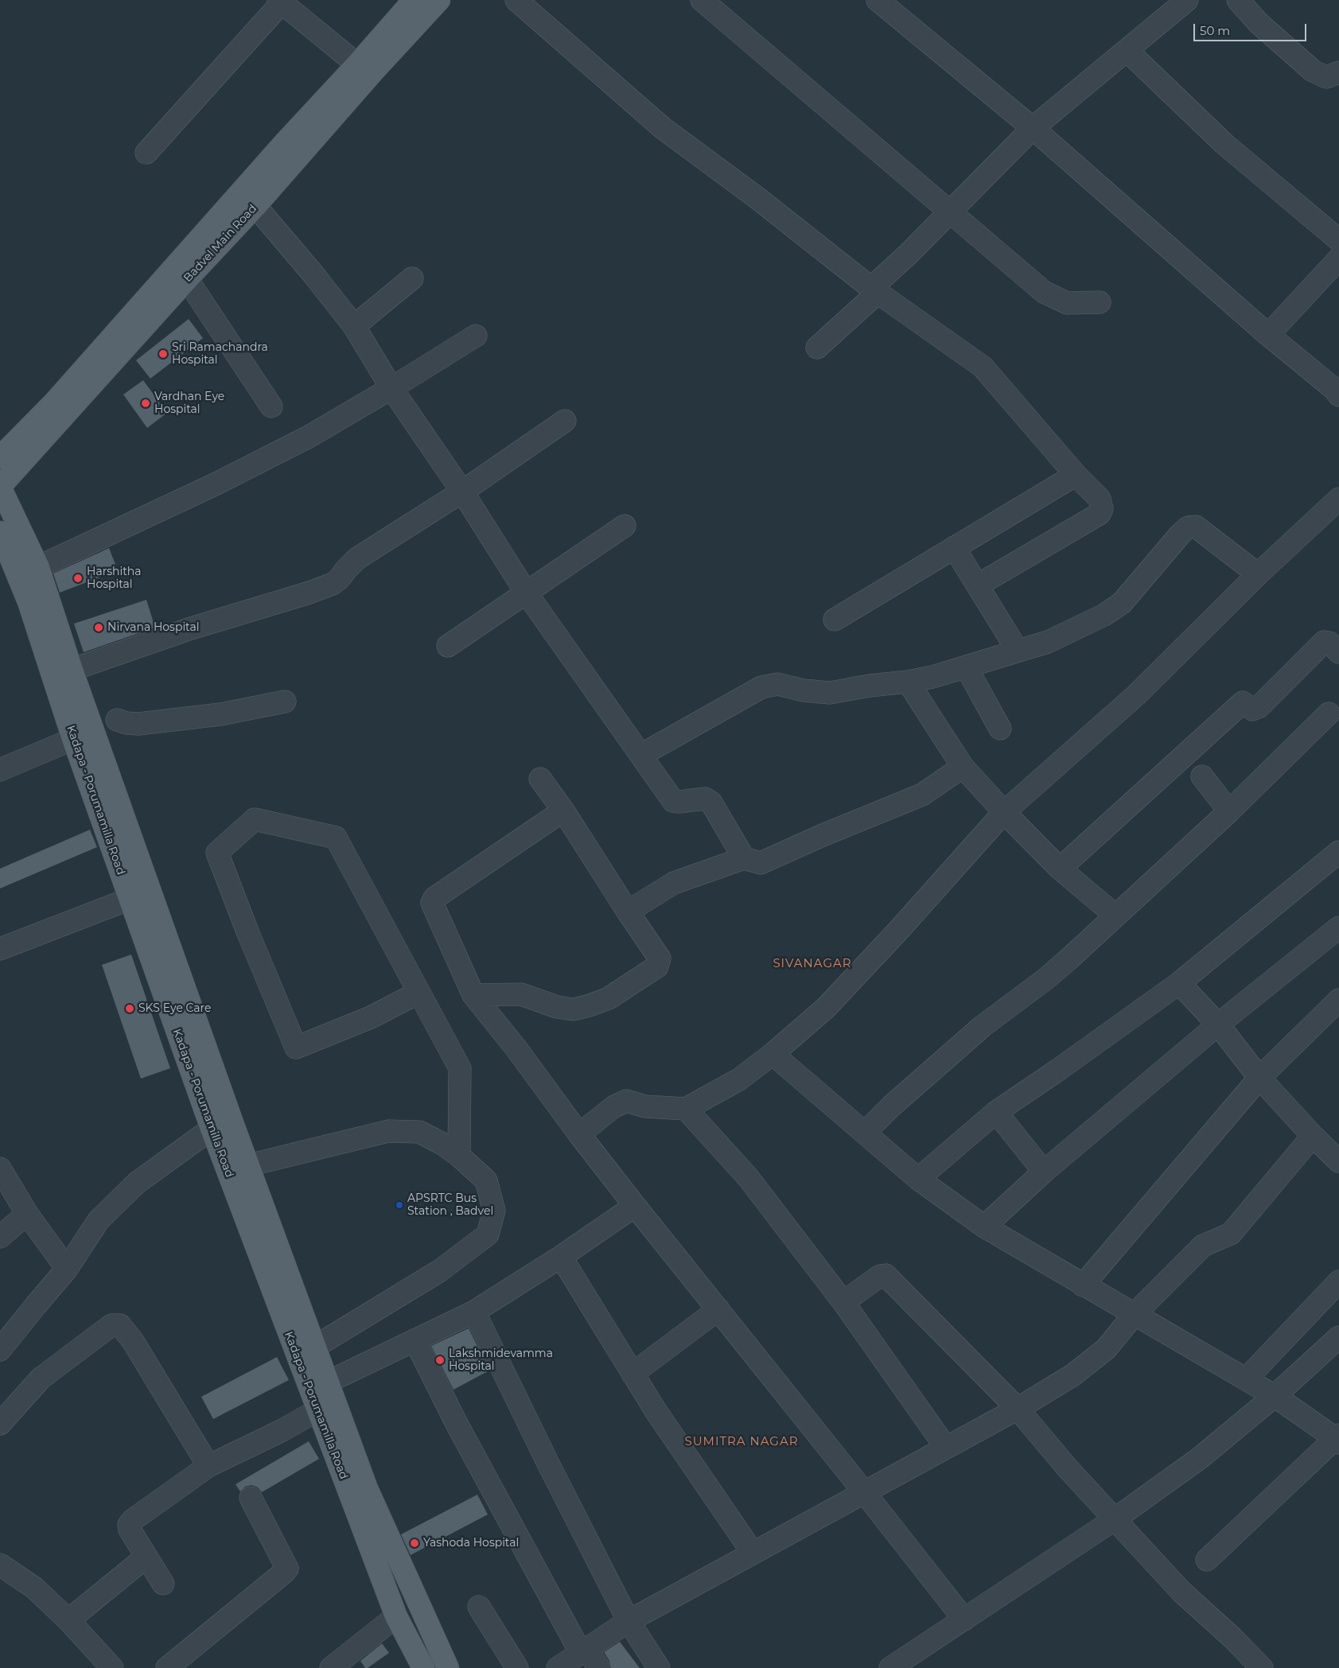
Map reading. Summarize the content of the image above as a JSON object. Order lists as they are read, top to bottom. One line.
{"streets":{"main road":["Badvel Main Road","Kadapa - Porumamilla Road"]},"districts":["SIVANAGAR","SUMITRA NAGAR"],"places":["Sri Ramachandra Hospital","Vardhan Eye Hospital","Harshitha Hospital","Nirvana Hospital","SKS Eye Care","APSRTC Bus Station , Badvel","Lakshmidevamma Hospital","Yashoda Hospital"],"scale_bar":"50 m"}
